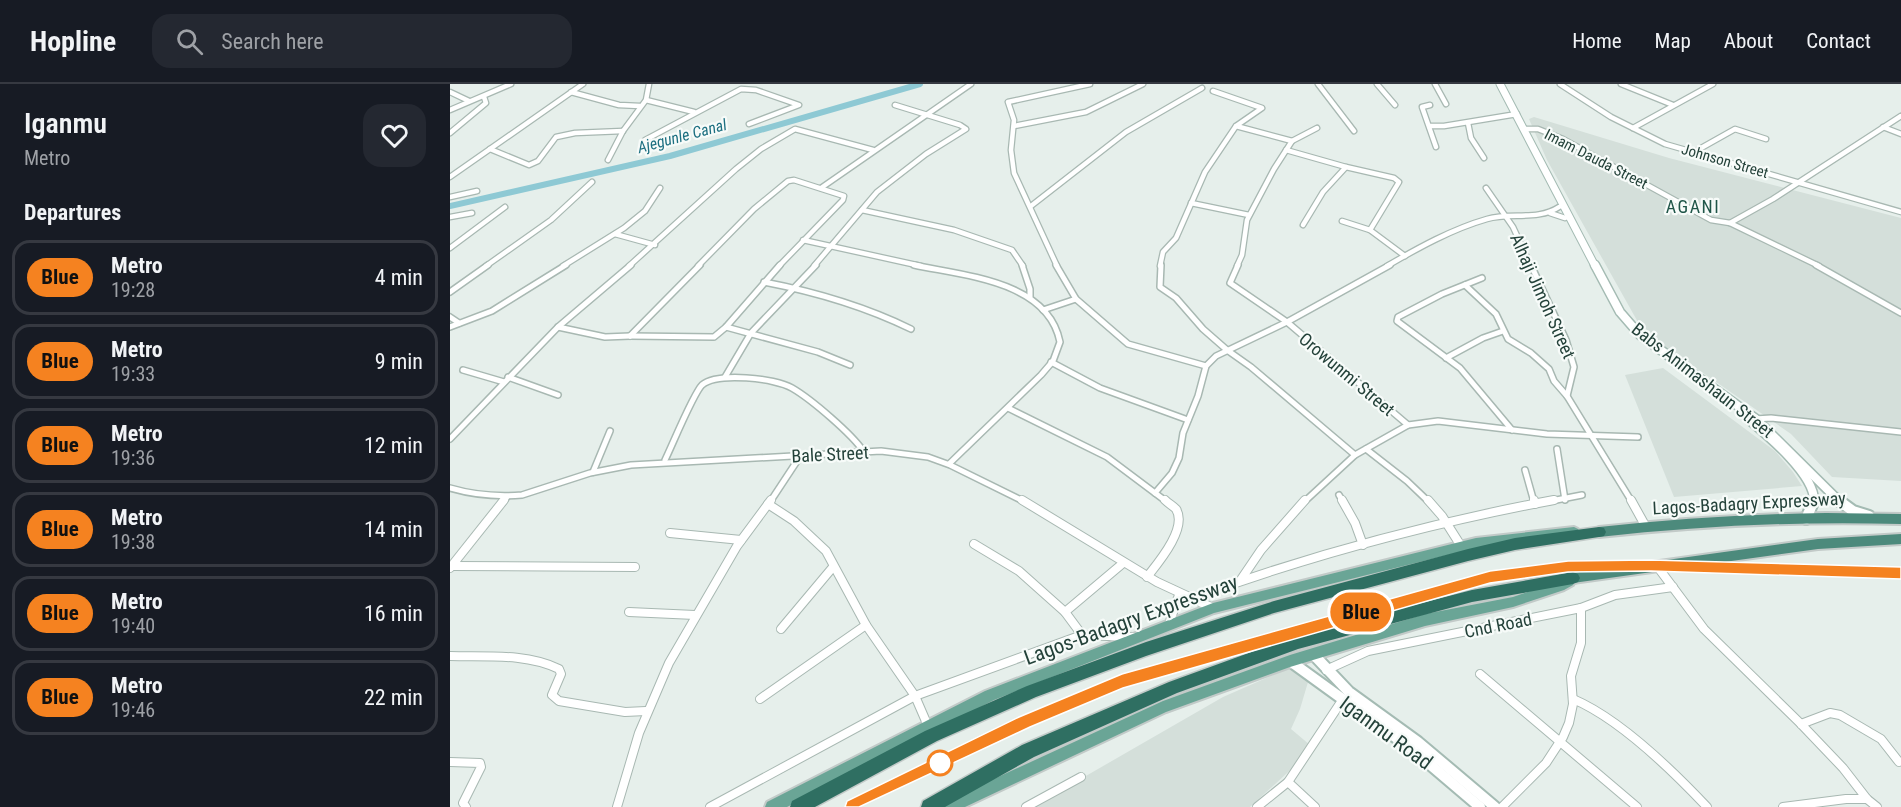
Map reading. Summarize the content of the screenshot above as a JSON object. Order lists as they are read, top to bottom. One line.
{"streets":{"highway":["Lagos-Badagry Expressway"],"main road":["Babs Animashaun Street","Iganmu Road"],"street":["Imam Dauda Street","Johnson Street","Alhaji Jimoh Street","Orowunmi Street","Bale Street","Cnd Road"]},"crossings":[["Imam Dauda Street","Babs Animashaun Street"],["Babs Animashaun Street","Lagos-Badagry Expressway"],["Bale Street","Lagos-Badagry Expressway"],["Cnd Road","Iganmu Road"]],"districts":["AGANI"],"water":["Ajegunle Canal"],"lines":["metro line Blue"],"page":{"header":"Hopline","search":"Search here","nav":["Home","Map","About","Contact"],"heading":[["Iganmu","Metro"],"Departures"],"on_map":"Blue","list":[{"mark":"Blue","name":"Metro","note":"19:28","value":"4 min"},{"mark":"Blue","name":"Metro","note":"19:33","value":"9 min"},{"mark":"Blue","name":"Metro","note":"19:36","value":"12 min"},{"mark":"Blue","name":"Metro","note":"19:38","value":"14 min"},{"mark":"Blue","name":"Metro","note":"19:40","value":"16 min"},{"mark":"Blue","name":"Metro","note":"19:46","value":"22 min"}]}}
